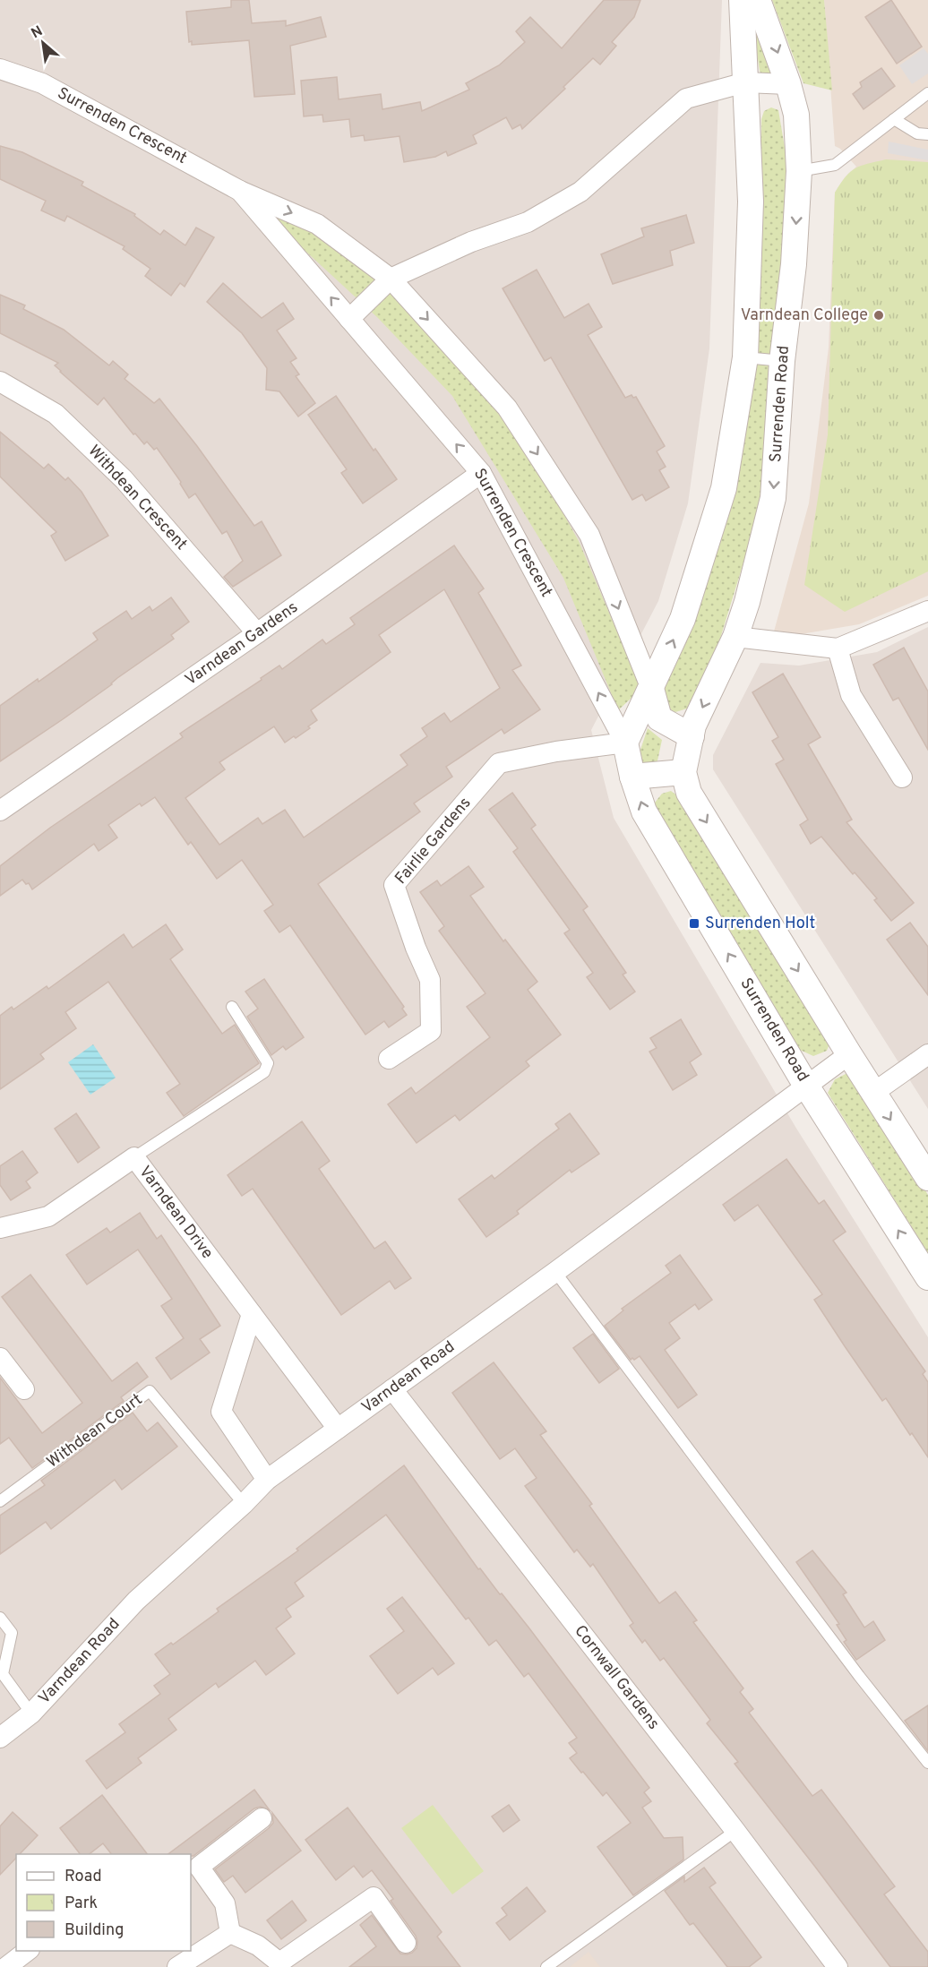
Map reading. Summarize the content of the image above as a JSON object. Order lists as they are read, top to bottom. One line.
{"streets":{"street":["Surrenden Crescent","Surrenden Road","Withdean Crescent","Varndean Gardens","Fairlie Gardens","Varndean Drive","Varndean Road","Cornwall Gardens"],"lane":["Withdean Court"]},"crossings":[["Surrenden Crescent","Surrenden Road"],["Surrenden Crescent","Varndean Gardens"],["Surrenden Crescent","Fairlie Gardens"],["Surrenden Road","Fairlie Gardens"],["Surrenden Road","Varndean Road"],["Withdean Crescent","Varndean Gardens"],["Varndean Drive","Varndean Road"],["Varndean Road","Withdean Court"],["Varndean Road","Cornwall Gardens"]],"places":{"other":["Varndean College"],"transit":["Surrenden Holt"]},"legend":["Road","Park","Building"],"north":"top left"}
